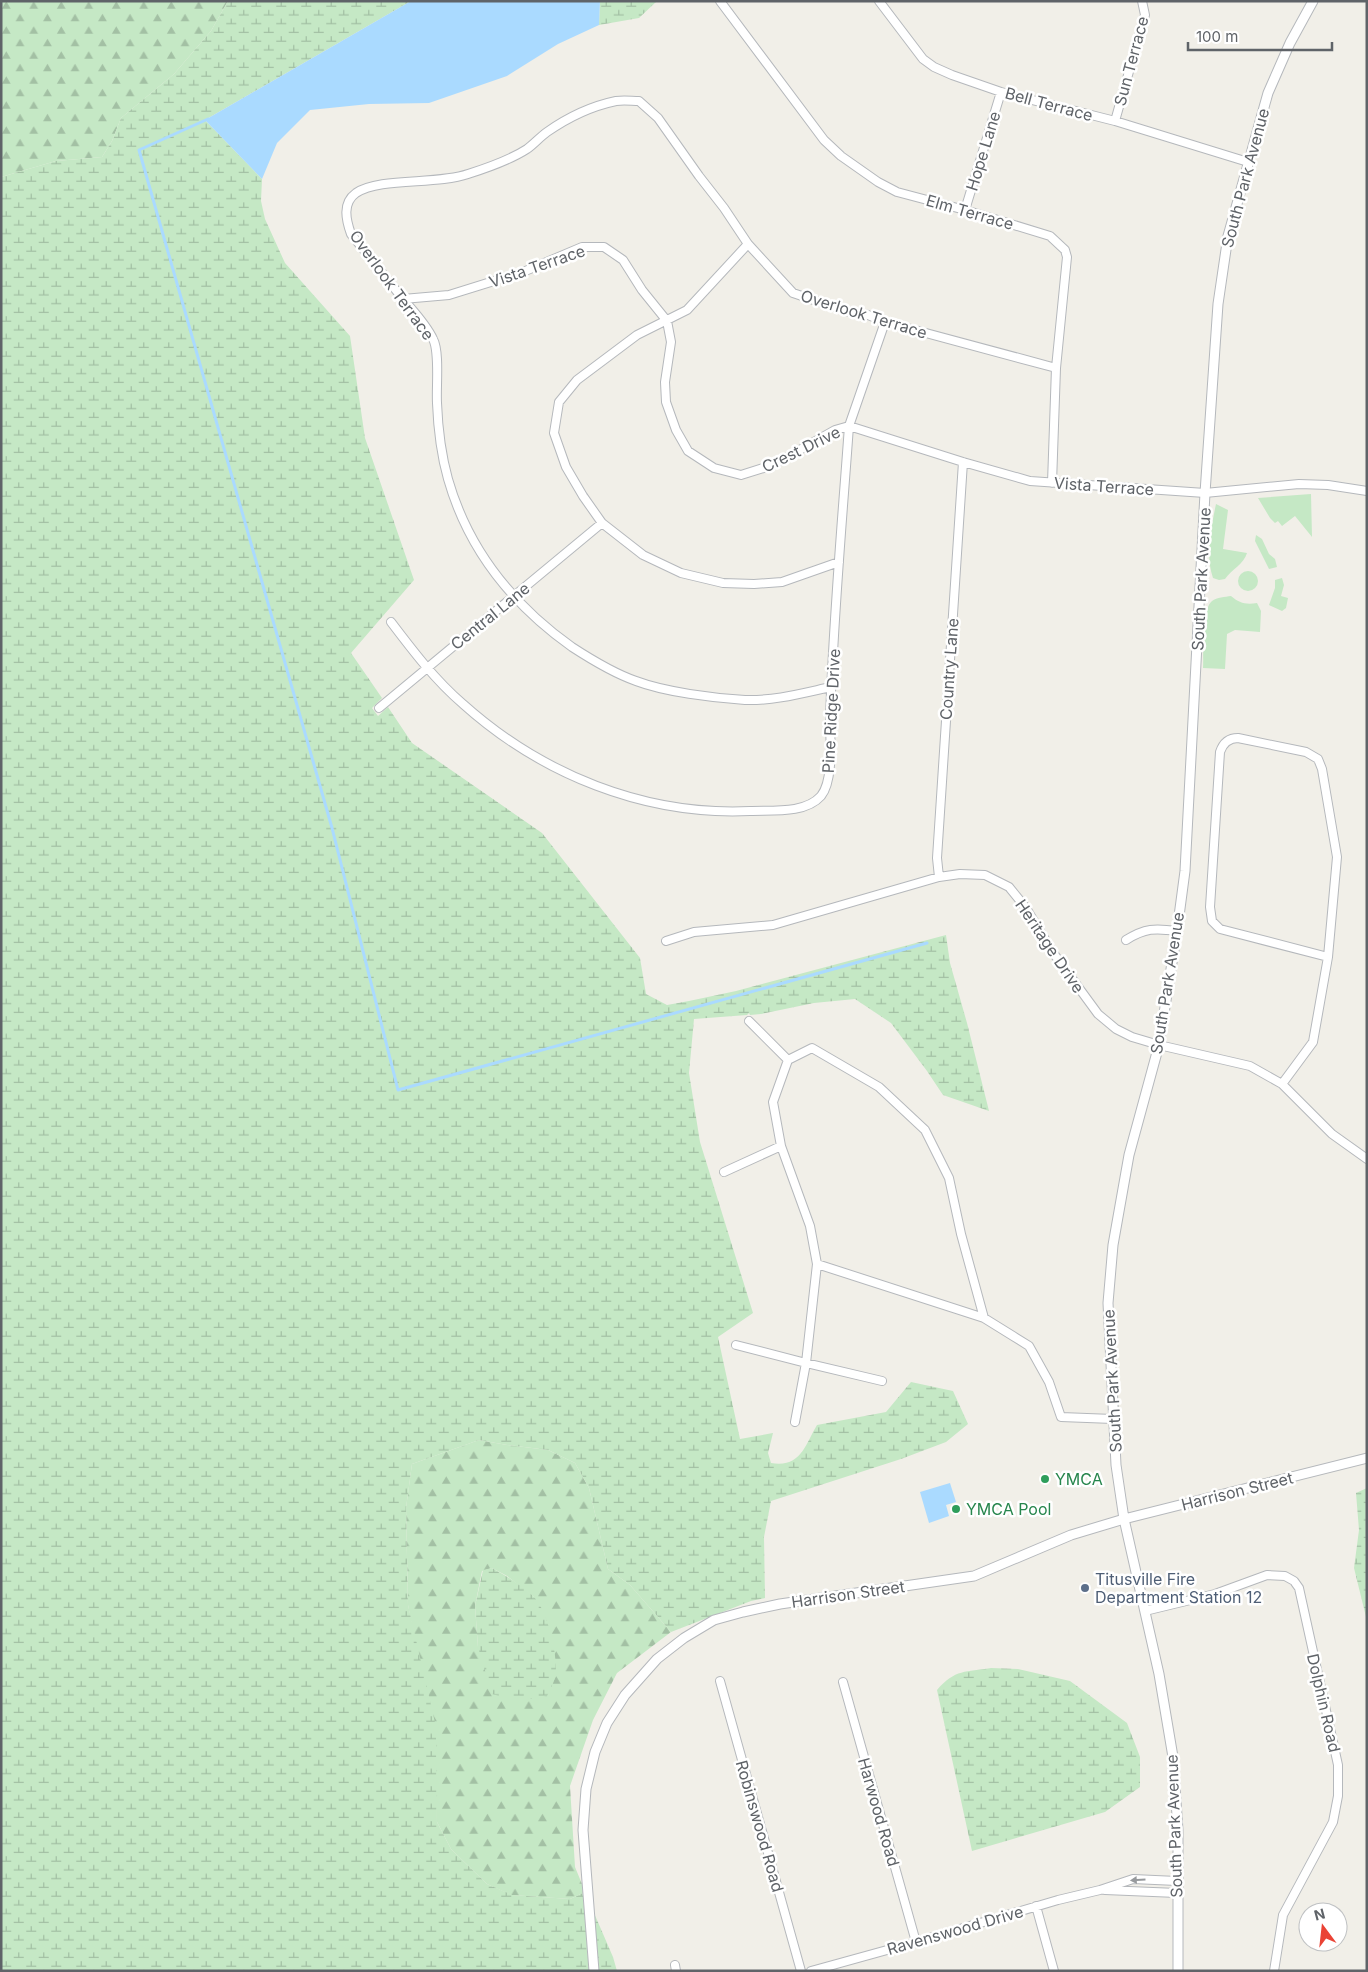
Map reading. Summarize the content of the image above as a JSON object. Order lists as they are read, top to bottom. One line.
{"streets":{"street":["Sun Terrace","Bell Terrace","Hope Lane","South Park Avenue","Elm Terrace","Vista Terrace","Overlook Terrace","Crest Drive","Central Lane","Country Lane","Pine Ridge Drive","Heritage Drive","Harrison Street","Dolphin Road","Harwood Road","Robinswood Road","Ravenswood Drive"]},"crossings":[["Sun Terrace","Bell Terrace"],["Bell Terrace","Hope Lane"],["Bell Terrace","South Park Avenue"],["Hope Lane","Elm Terrace"],["South Park Avenue","Vista Terrace"],["South Park Avenue","Heritage Drive"],["South Park Avenue","Harrison Street"],["South Park Avenue","Dolphin Road"],["South Park Avenue","Ravenswood Drive"],["Elm Terrace","Vista Terrace"],["Elm Terrace","Overlook Terrace"],["Vista Terrace","Overlook Terrace"],["Vista Terrace","Crest Drive"],["Vista Terrace","Country Lane"],["Vista Terrace","Pine Ridge Drive"],["Overlook Terrace","Crest Drive"],["Overlook Terrace","Central Lane"],["Overlook Terrace","Pine Ridge Drive"],["Crest Drive","Pine Ridge Drive"],["Central Lane","Pine Ridge Drive"],["Country Lane","Heritage Drive"],["Harwood Road","Ravenswood Drive"]],"places":["YMCA","YMCA Pool","Titusville Fire Department Station 12"],"scale_bar":"100 m","north":"top"}
